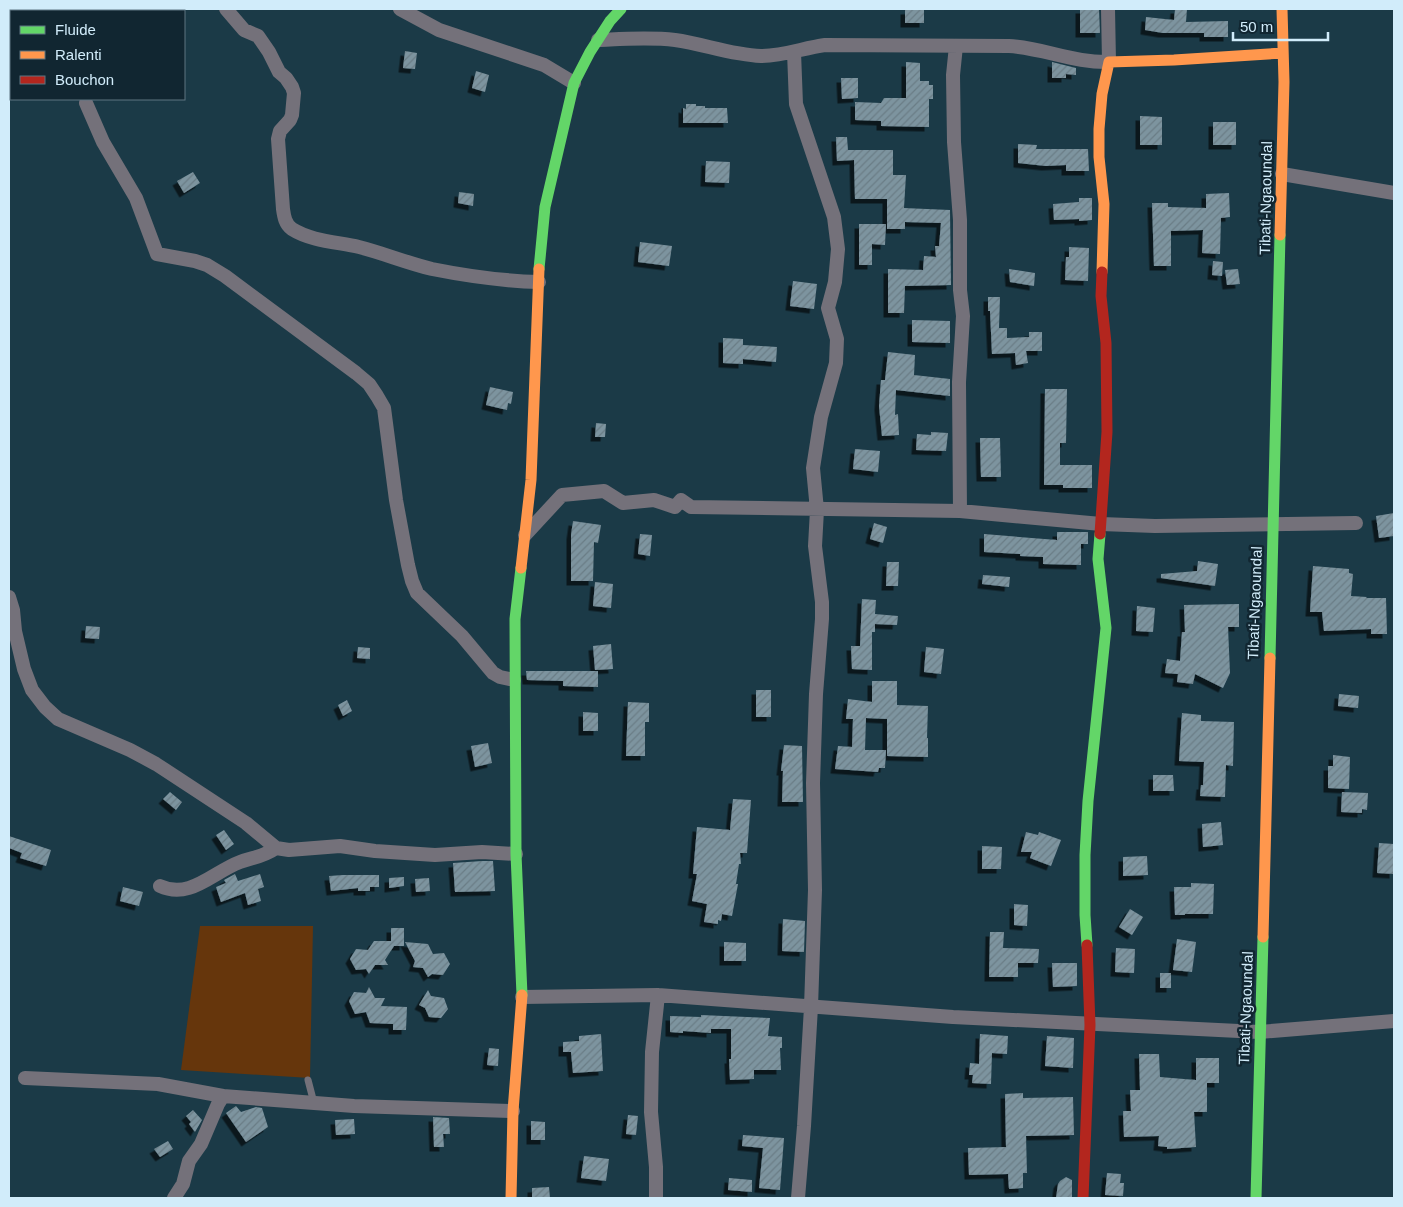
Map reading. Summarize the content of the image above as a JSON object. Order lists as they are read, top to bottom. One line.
{"streets":{"main road":["Tibati-Ngaoundal"]},"legend":["Fluide","Ralenti","Bouchon"],"scale_bar":"50 m"}
